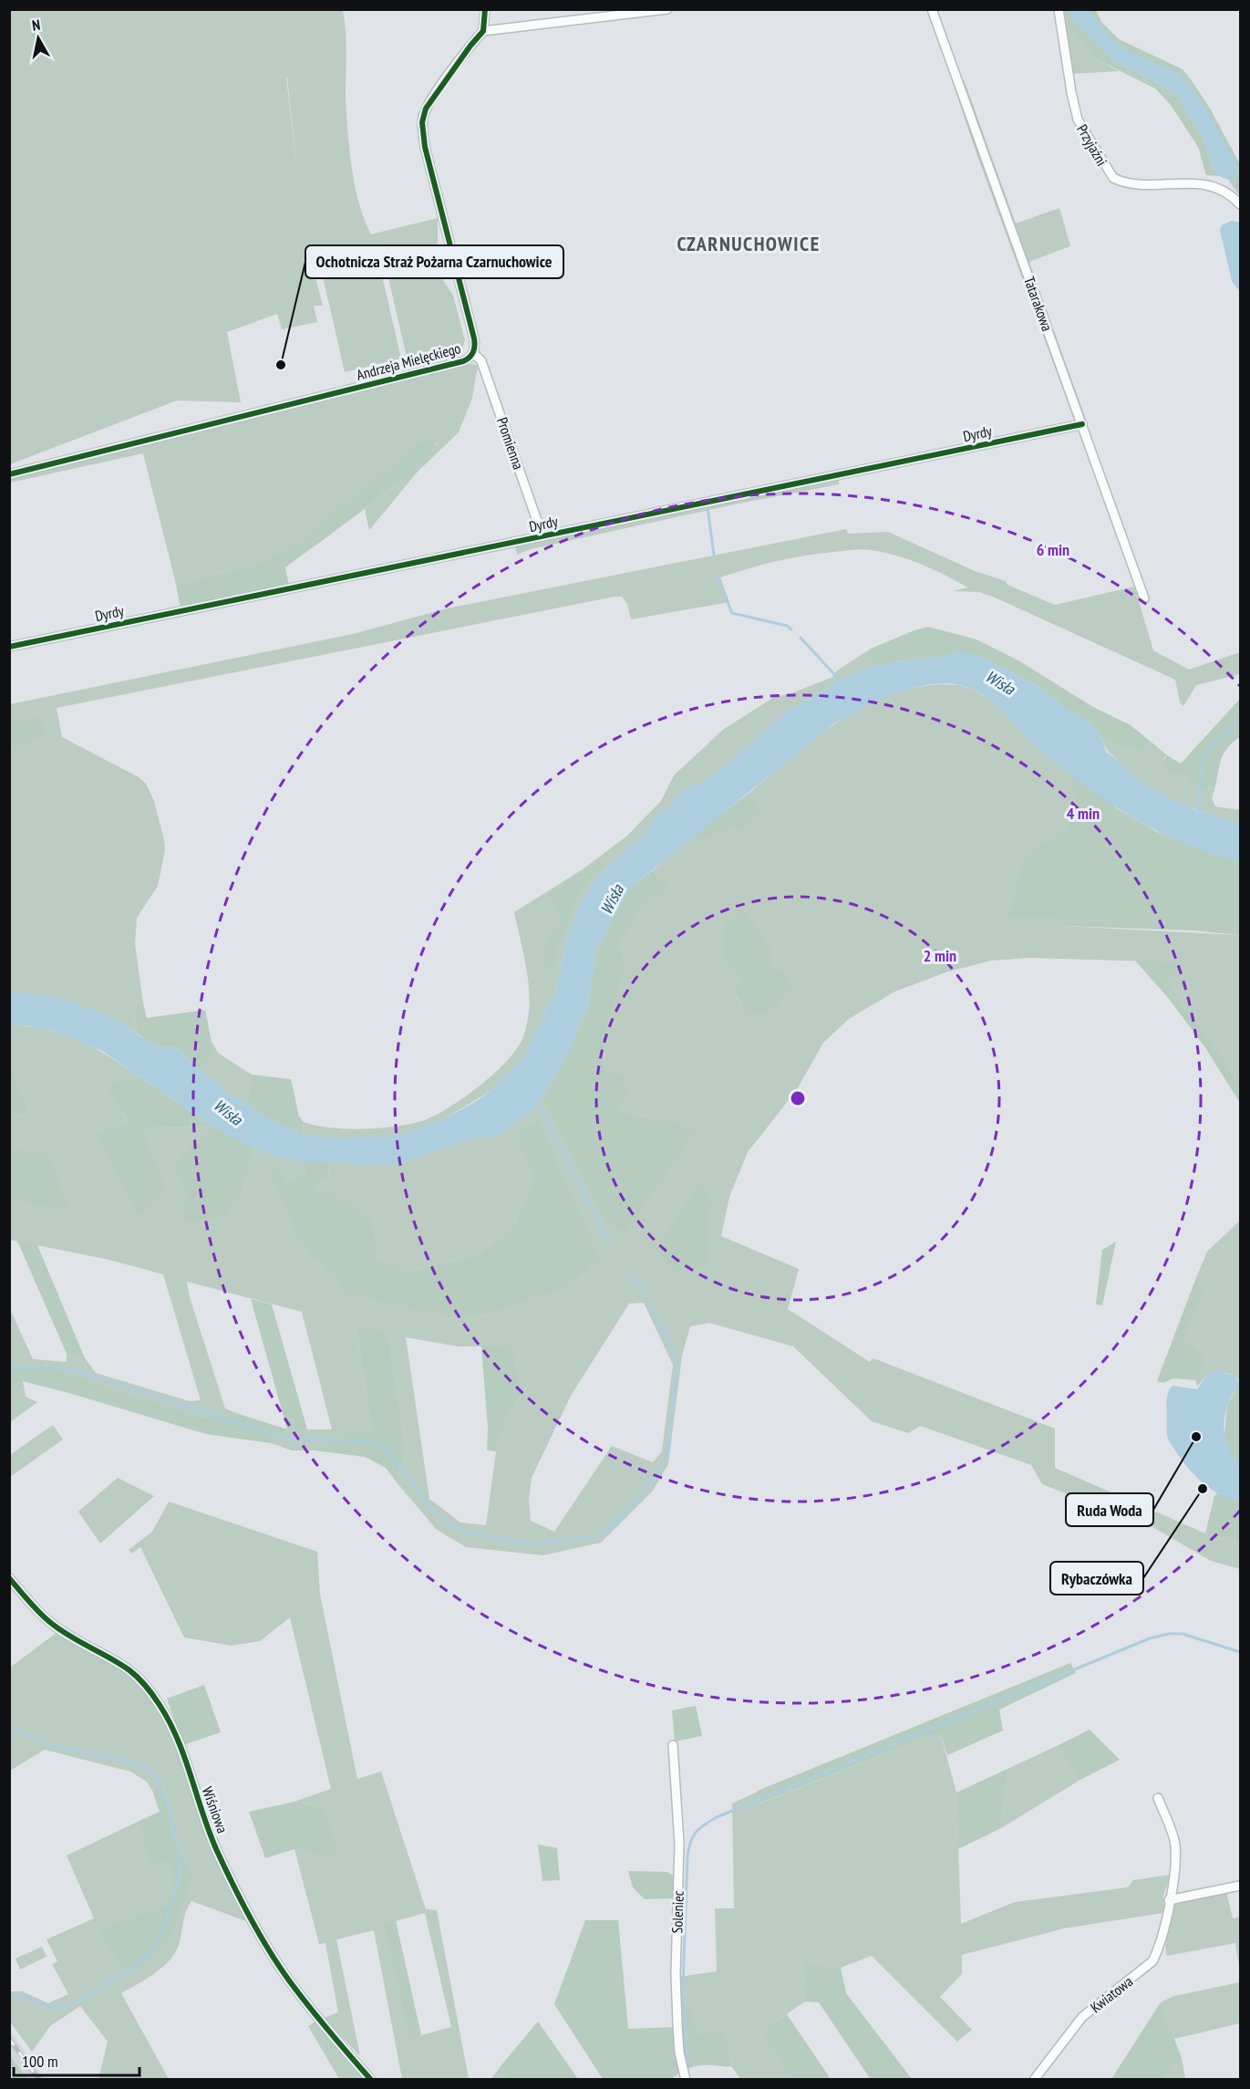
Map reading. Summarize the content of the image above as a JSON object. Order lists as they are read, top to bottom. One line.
{"streets":{"street":["Przyjaźni","Tatarakowa","Andrzeja Mielęckiego","Dyrdy","Promienna","Wiśniowa","Soleniec","Kwiatowa"]},"crossings":[["Tatarakowa","Dyrdy"],["Andrzeja Mielęckiego","Promienna"],["Dyrdy","Promienna"]],"districts":["CZARNUCHOWICE"],"water":["Wisła"],"places":["Ochotnicza Straż Pożarna Czarnuchowice","Ruda Woda","Rybaczówka"],"scale_bar":"100 m","north":"top","rings":["6 min","4 min","2 min"]}
